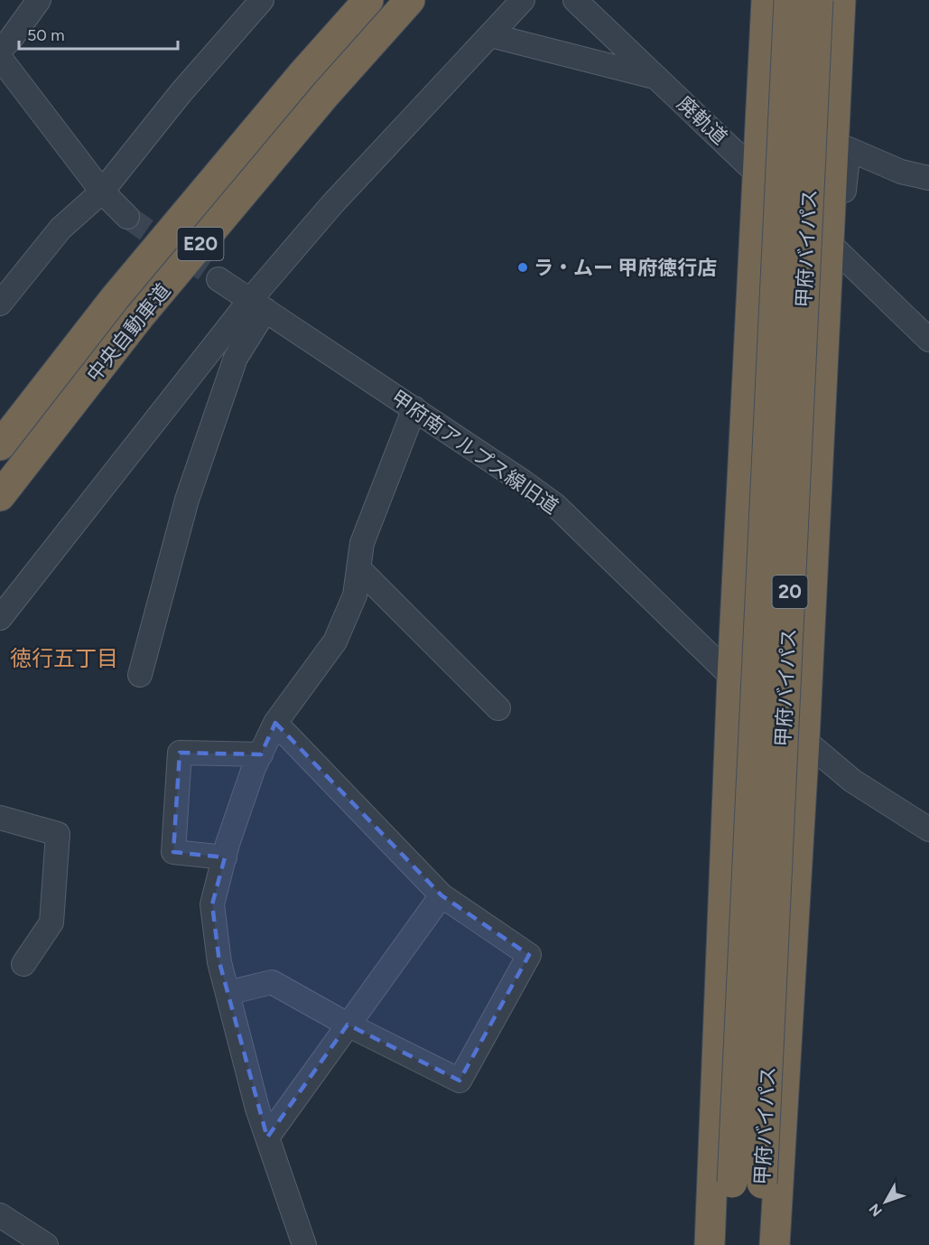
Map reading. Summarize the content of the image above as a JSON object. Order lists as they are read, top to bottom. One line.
{"streets":{"highway":["E20","甲府バイパス","中央自動車道","20"],"street":["廃軌道","甲府南アルプス線旧道"]},"districts":["徳行五丁目"],"places":["ラ・ムー 甲府徳行店"],"scale_bar":"50 m","north":"bottom left"}
